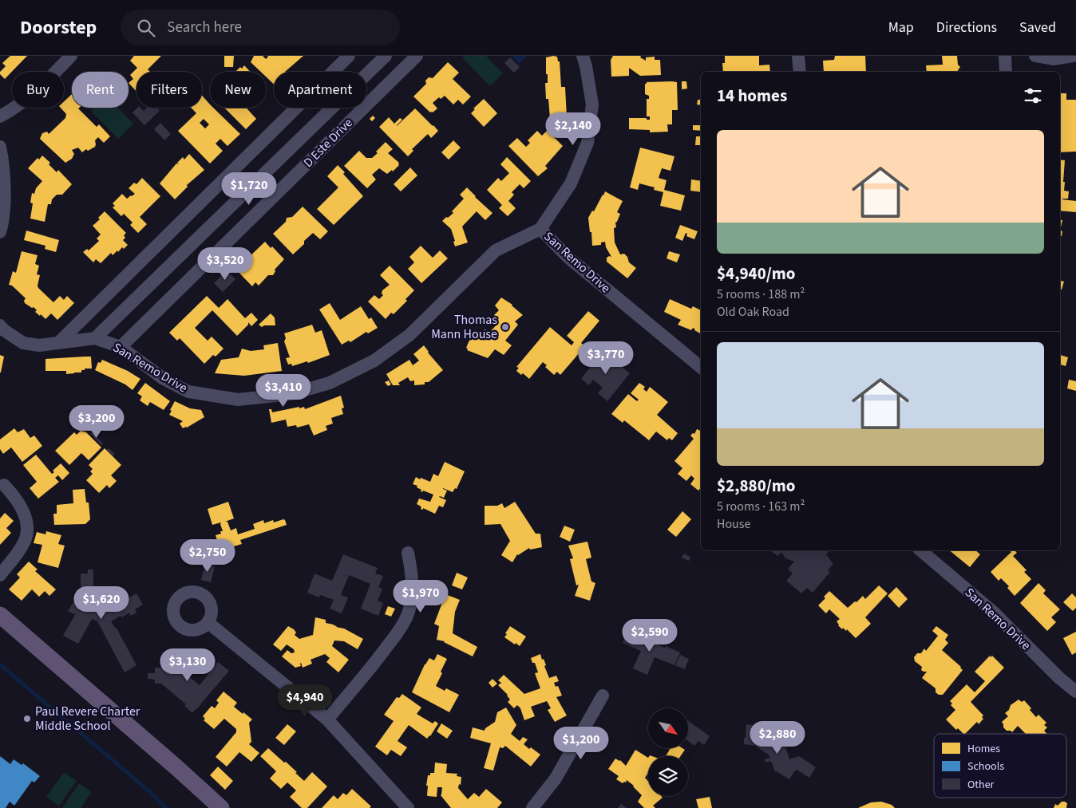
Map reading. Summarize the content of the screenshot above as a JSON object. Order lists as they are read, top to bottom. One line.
{"streets":{"street":["D Este Drive","San Remo Drive"]},"crossings":[["D Este Drive","San Remo Drive"]],"places":["Thomas Mann House","Paul Revere Charter Middle School"],"legend":["Homes","Schools","Other"],"north":"bottom right","page":{"header":"Doorstep","search":"Search here","nav":["Map","Directions","Saved"],"chip":["Buy","Rent","Filters","New","Apartment"],"heading":"14 homes","price":["$2,140","$1,720","$3,520","$3,770","$3,410","$3,200","$2,750","$1,970","$1,620","$2,590","$3,130","$4,940","$2,880","$1,200"],"list":[{"name":"$4,940/mo","note":"5 rooms · 188 m² · Old Oak Road"},{"name":"$2,880/mo","note":"5 rooms · 163 m² · House"}]}}
